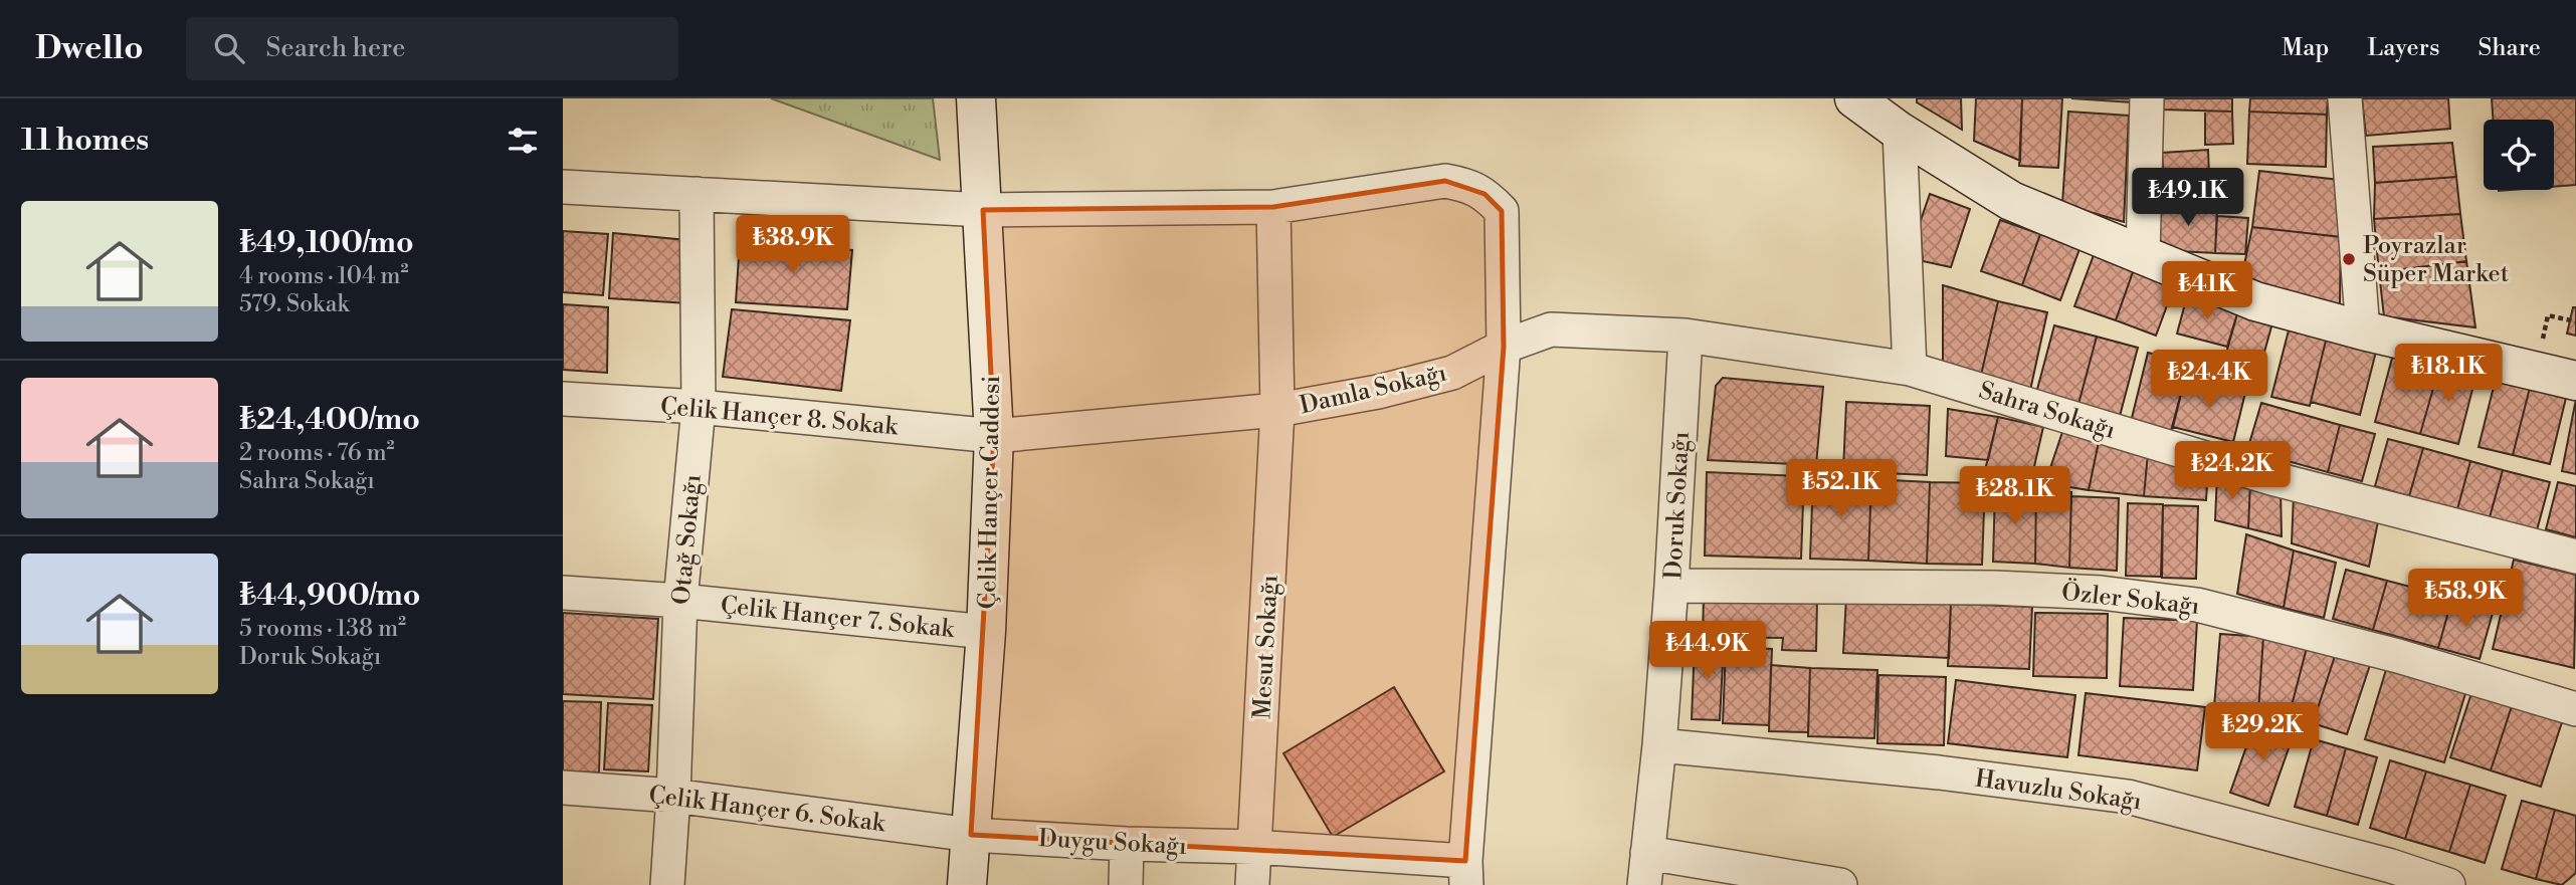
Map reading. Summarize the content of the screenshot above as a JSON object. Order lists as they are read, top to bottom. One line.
{"streets":{"street":["Damla Sokağı","Sahra Sokağı","Çelik Hançer 8. Sokak","Çelik Hançer Caddesi","Doruk Sokağı","Otağ Sokağı","Özler Sokağı","Çelik Hançer 7. Sokak","Mesut Sokağı","Havuzlu Sokağı","Çelik Hançer 6. Sokak","Duygu Sokağı"]},"crossings":[["Damla Sokağı","Sahra Sokağı"],["Damla Sokağı","Çelik Hançer 8. Sokak"],["Damla Sokağı","Çelik Hançer Caddesi"],["Damla Sokağı","Doruk Sokağı"],["Damla Sokağı","Mesut Sokağı"],["Çelik Hançer 8. Sokak","Çelik Hançer Caddesi"],["Çelik Hançer 8. Sokak","Otağ Sokağı"],["Çelik Hançer Caddesi","Çelik Hançer 7. Sokak"],["Çelik Hançer Caddesi","Çelik Hançer 6. Sokak"],["Çelik Hançer Caddesi","Duygu Sokağı"],["Doruk Sokağı","Özler Sokağı"],["Doruk Sokağı","Havuzlu Sokağı"],["Otağ Sokağı","Çelik Hançer 7. Sokak"],["Otağ Sokağı","Çelik Hançer 6. Sokak"],["Mesut Sokağı","Duygu Sokağı"],["Çelik Hançer 6. Sokak","Duygu Sokağı"]],"places":["Poyrazlar Süper Market"],"page":{"header":"Dwello","search":"Search here","nav":["Map","Layers","Share"],"heading":"11 homes","price":["₺49.1K","₺38.9K","₺41K","₺18.1K","₺24.4K","₺24.2K","₺52.1K","₺28.1K","₺58.9K","₺44.9K","₺29.2K"],"list":[{"name":"₺49,100/mo","note":"4 rooms · 104 m² · 579. Sokak"},{"name":"₺24,400/mo","note":"2 rooms · 76 m² · Sahra Sokağı"},{"name":"₺44,900/mo","note":"5 rooms · 138 m² · Doruk Sokağı"}]}}
